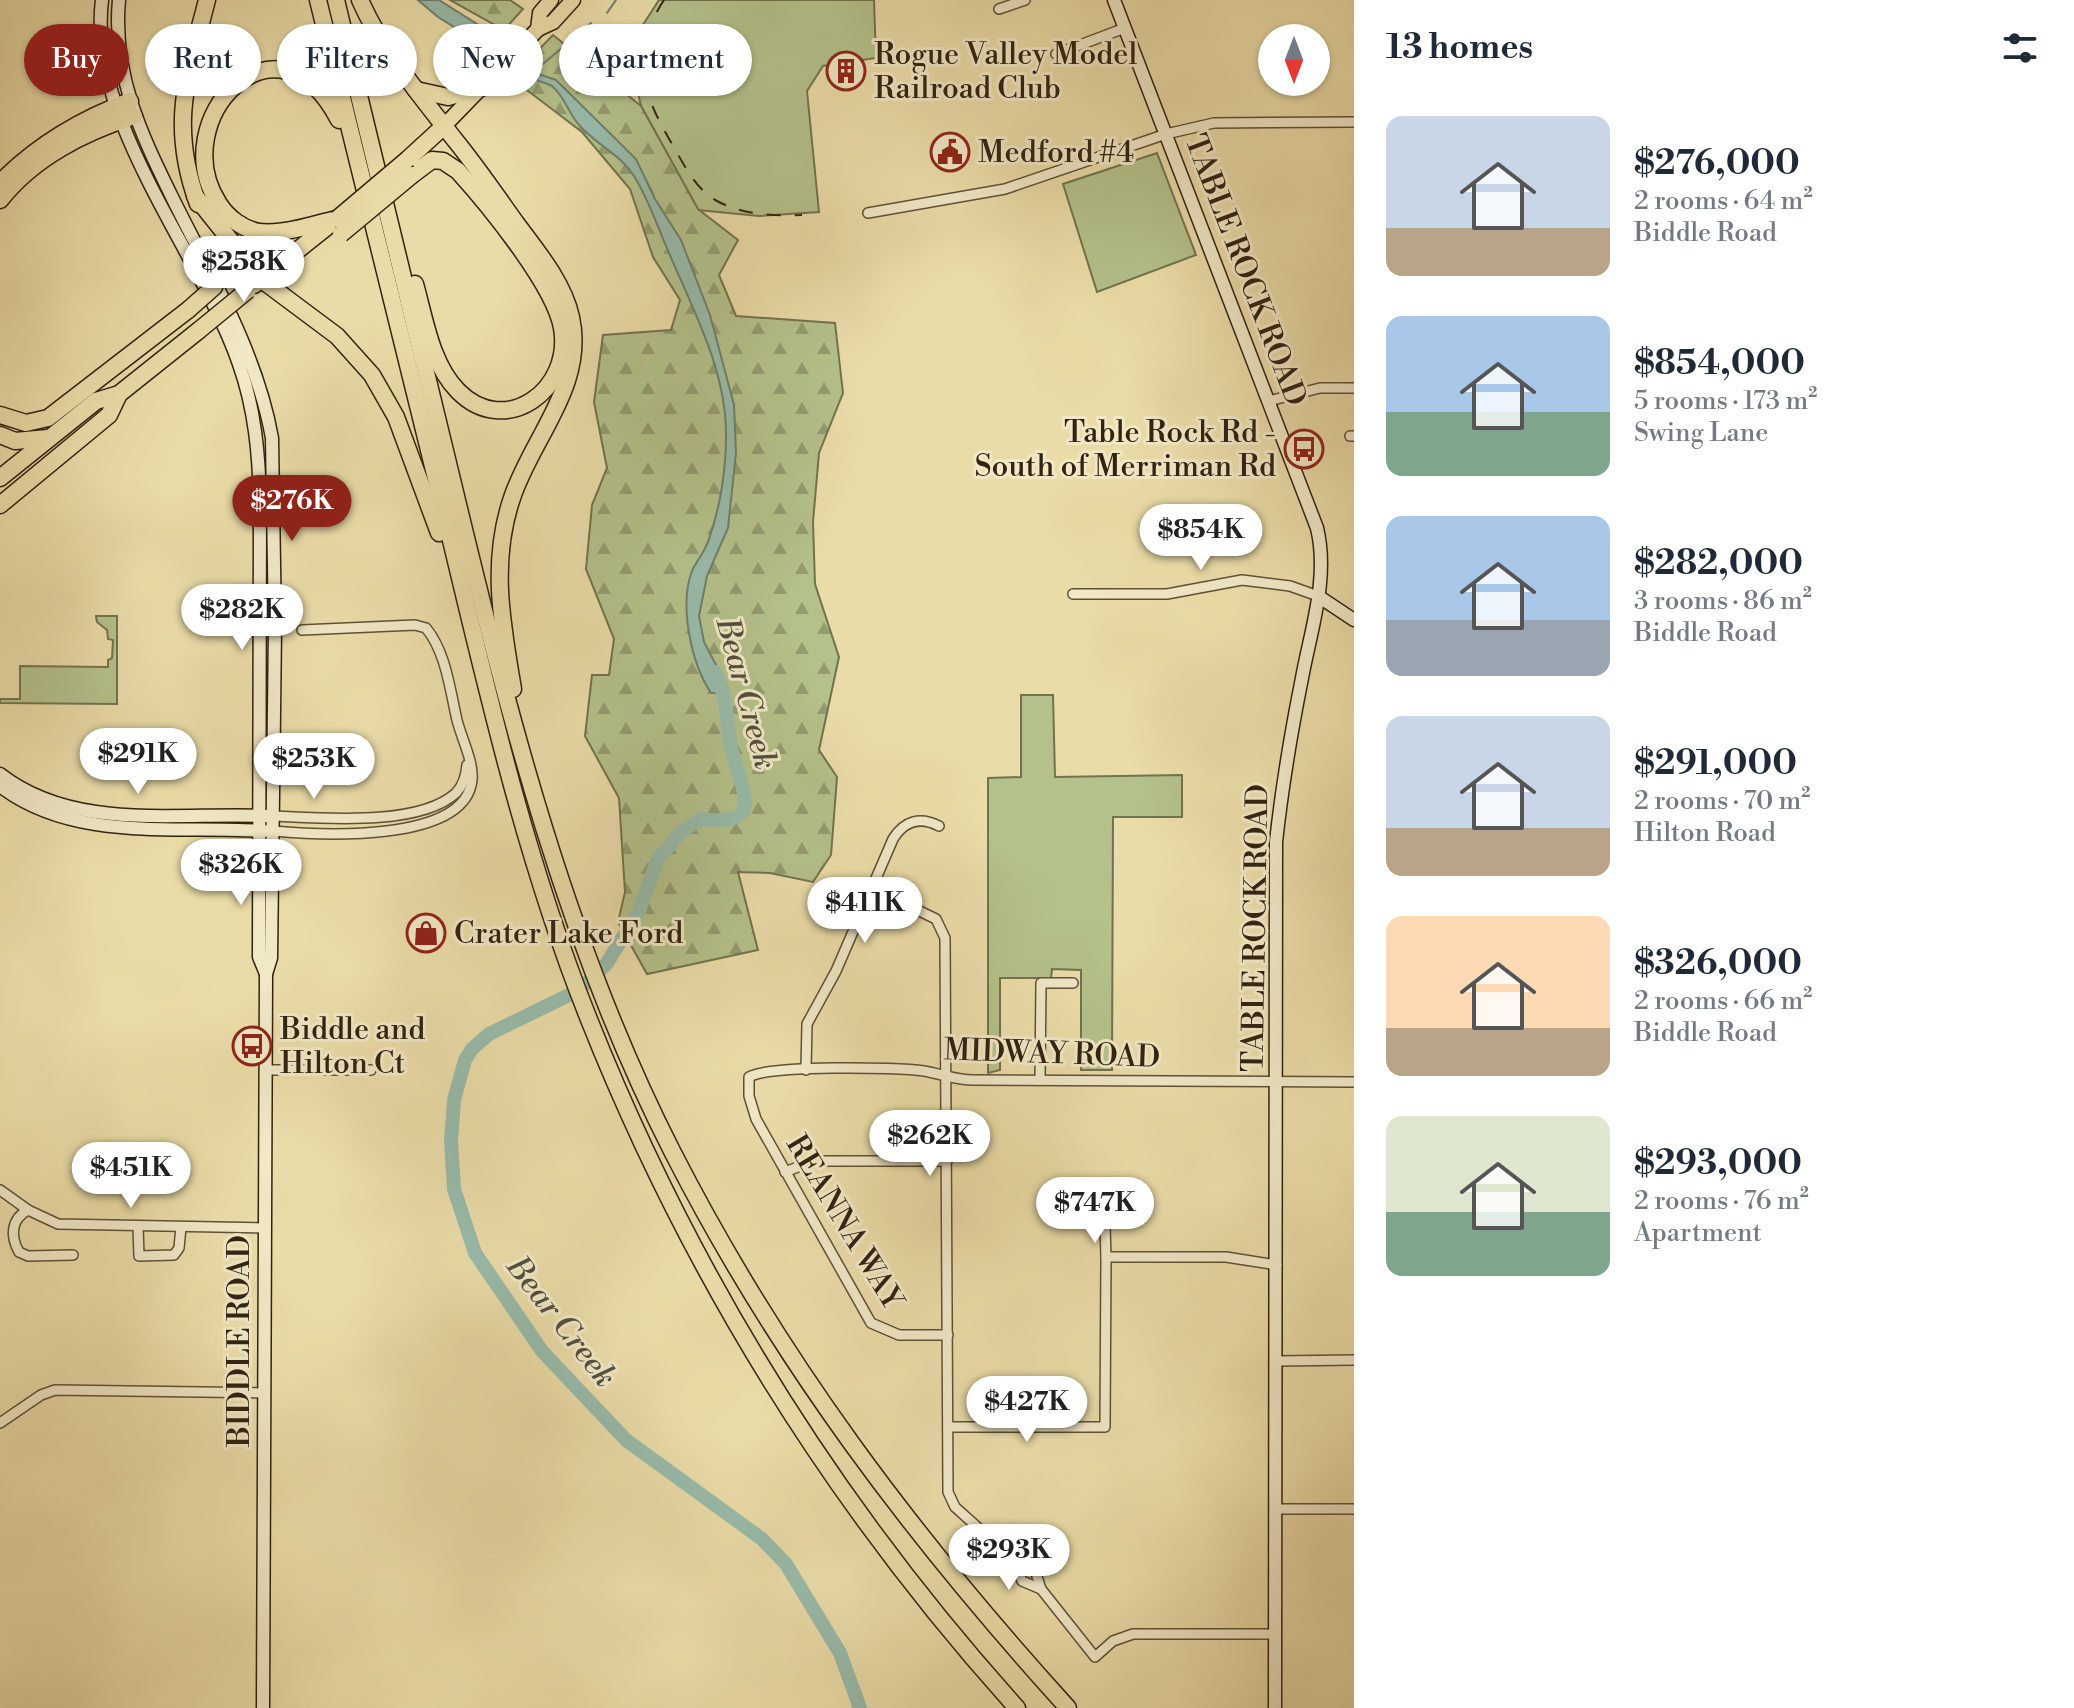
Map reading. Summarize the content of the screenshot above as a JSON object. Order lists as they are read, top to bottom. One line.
{"streets":{"main road":["TABLE ROCK ROAD","BIDDLE ROAD"],"street":["MIDWAY ROAD","REANNA WAY"]},"crossings":[["TABLE ROCK ROAD","MIDWAY ROAD"],["MIDWAY ROAD","REANNA WAY"]],"water":["Bear Creek"],"places":{"building":["Rogue Valley Model Railroad Club"],"public building":["Medford #4"],"bus stop":["Table Rock Rd - South of Merriman Rd","Biddle and Hilton Ct"],"shop":["Crater Lake Ford"]},"north":"bottom","page":{"heading":"13 homes","chip":["Buy","Rent","Filters","New","Apartment"],"list":[{"name":"$276,000","note":"2 rooms · 64 m² · Biddle Road"},{"name":"$854,000","note":"5 rooms · 173 m² · Swing Lane"},{"name":"$282,000","note":"3 rooms · 86 m² · Biddle Road"},{"name":"$291,000","note":"2 rooms · 70 m² · Hilton Road"},{"name":"$326,000","note":"2 rooms · 66 m² · Biddle Road"},{"name":"$293,000","note":"2 rooms · 76 m² · Apartment"}],"price":["$258K","$276K","$854K","$282K","$291K","$253K","$326K","$411K","$262K","$451K","$747K","$427K","$293K"]}}
